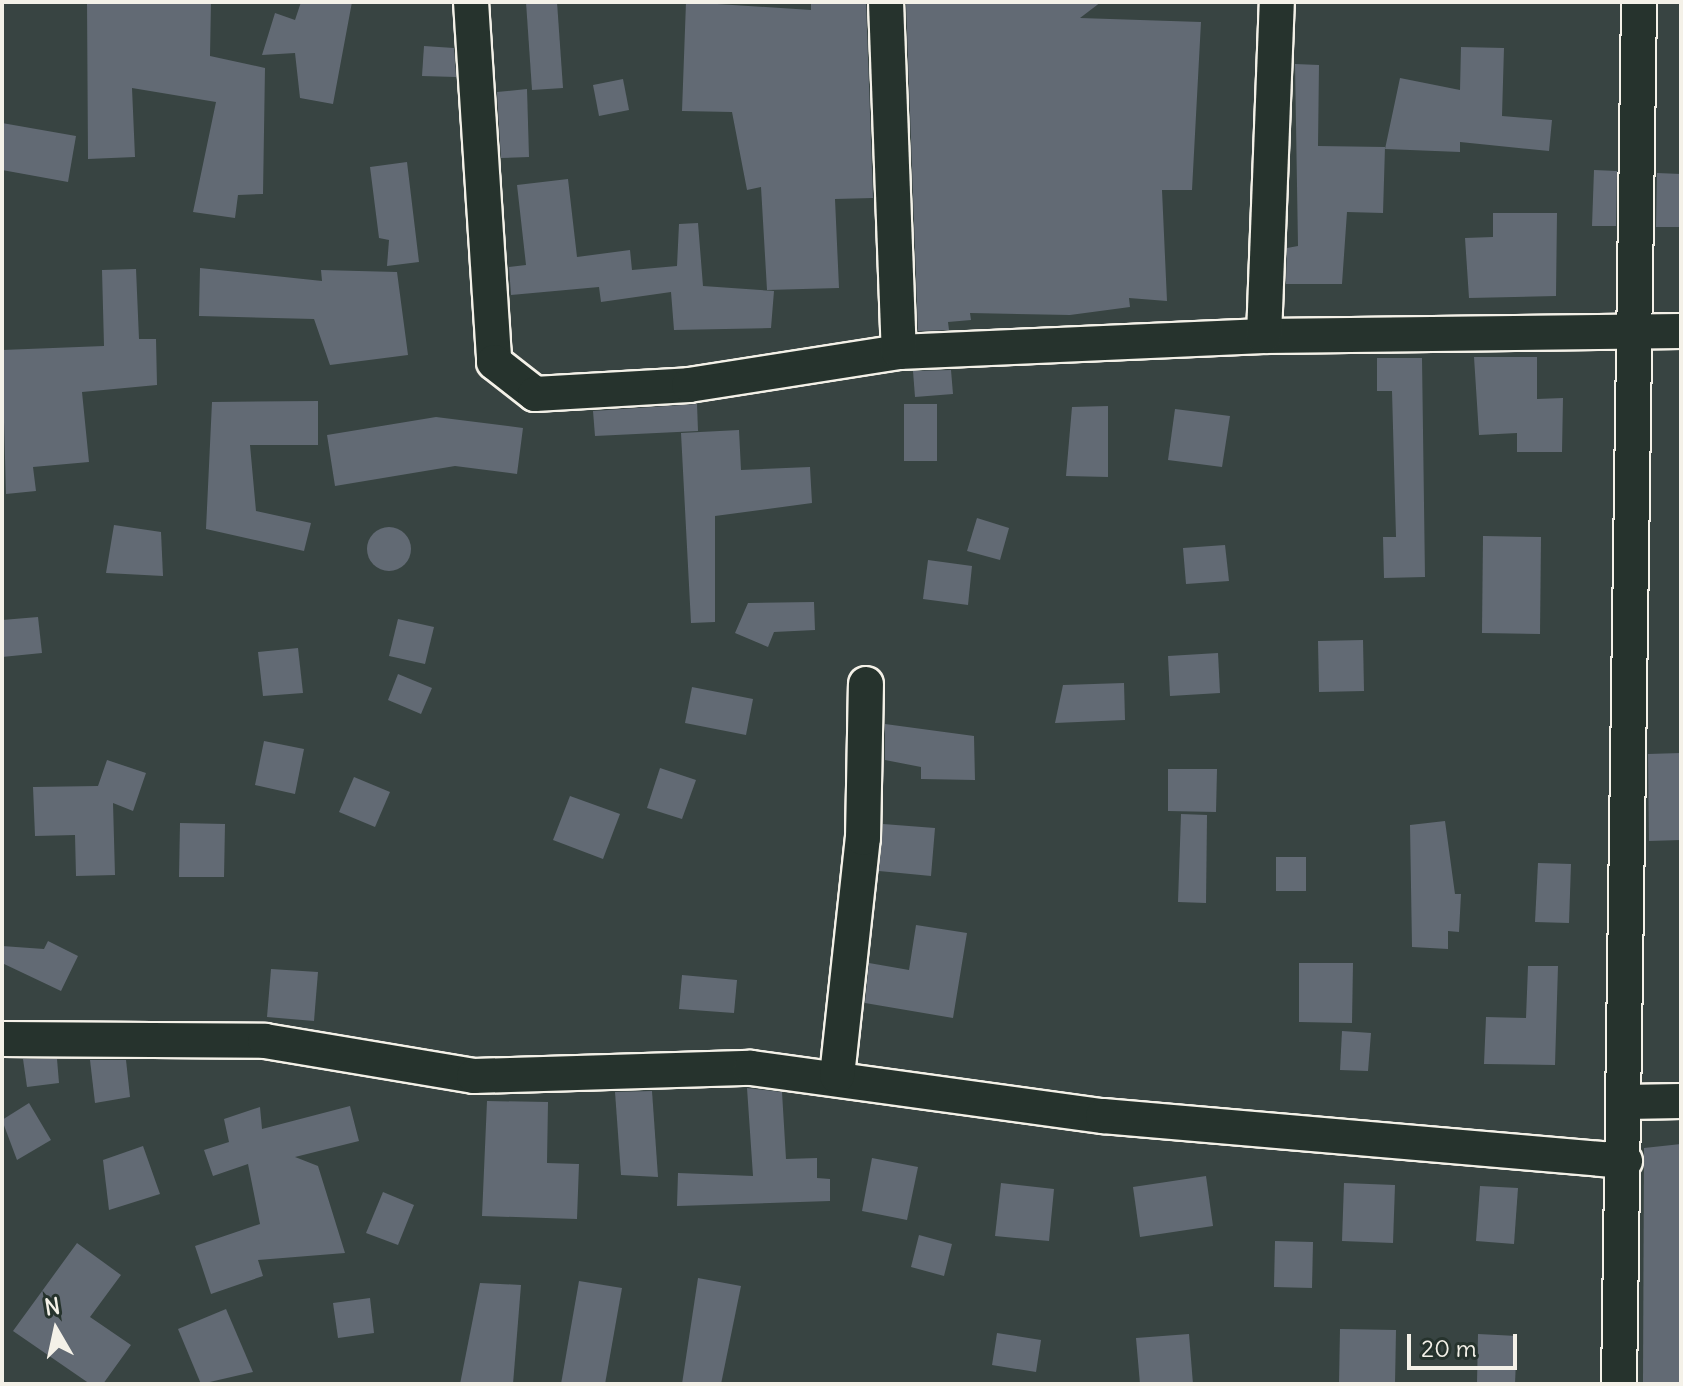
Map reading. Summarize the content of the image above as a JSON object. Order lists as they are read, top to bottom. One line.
{"scale_bar":"20 m","north":"top"}
